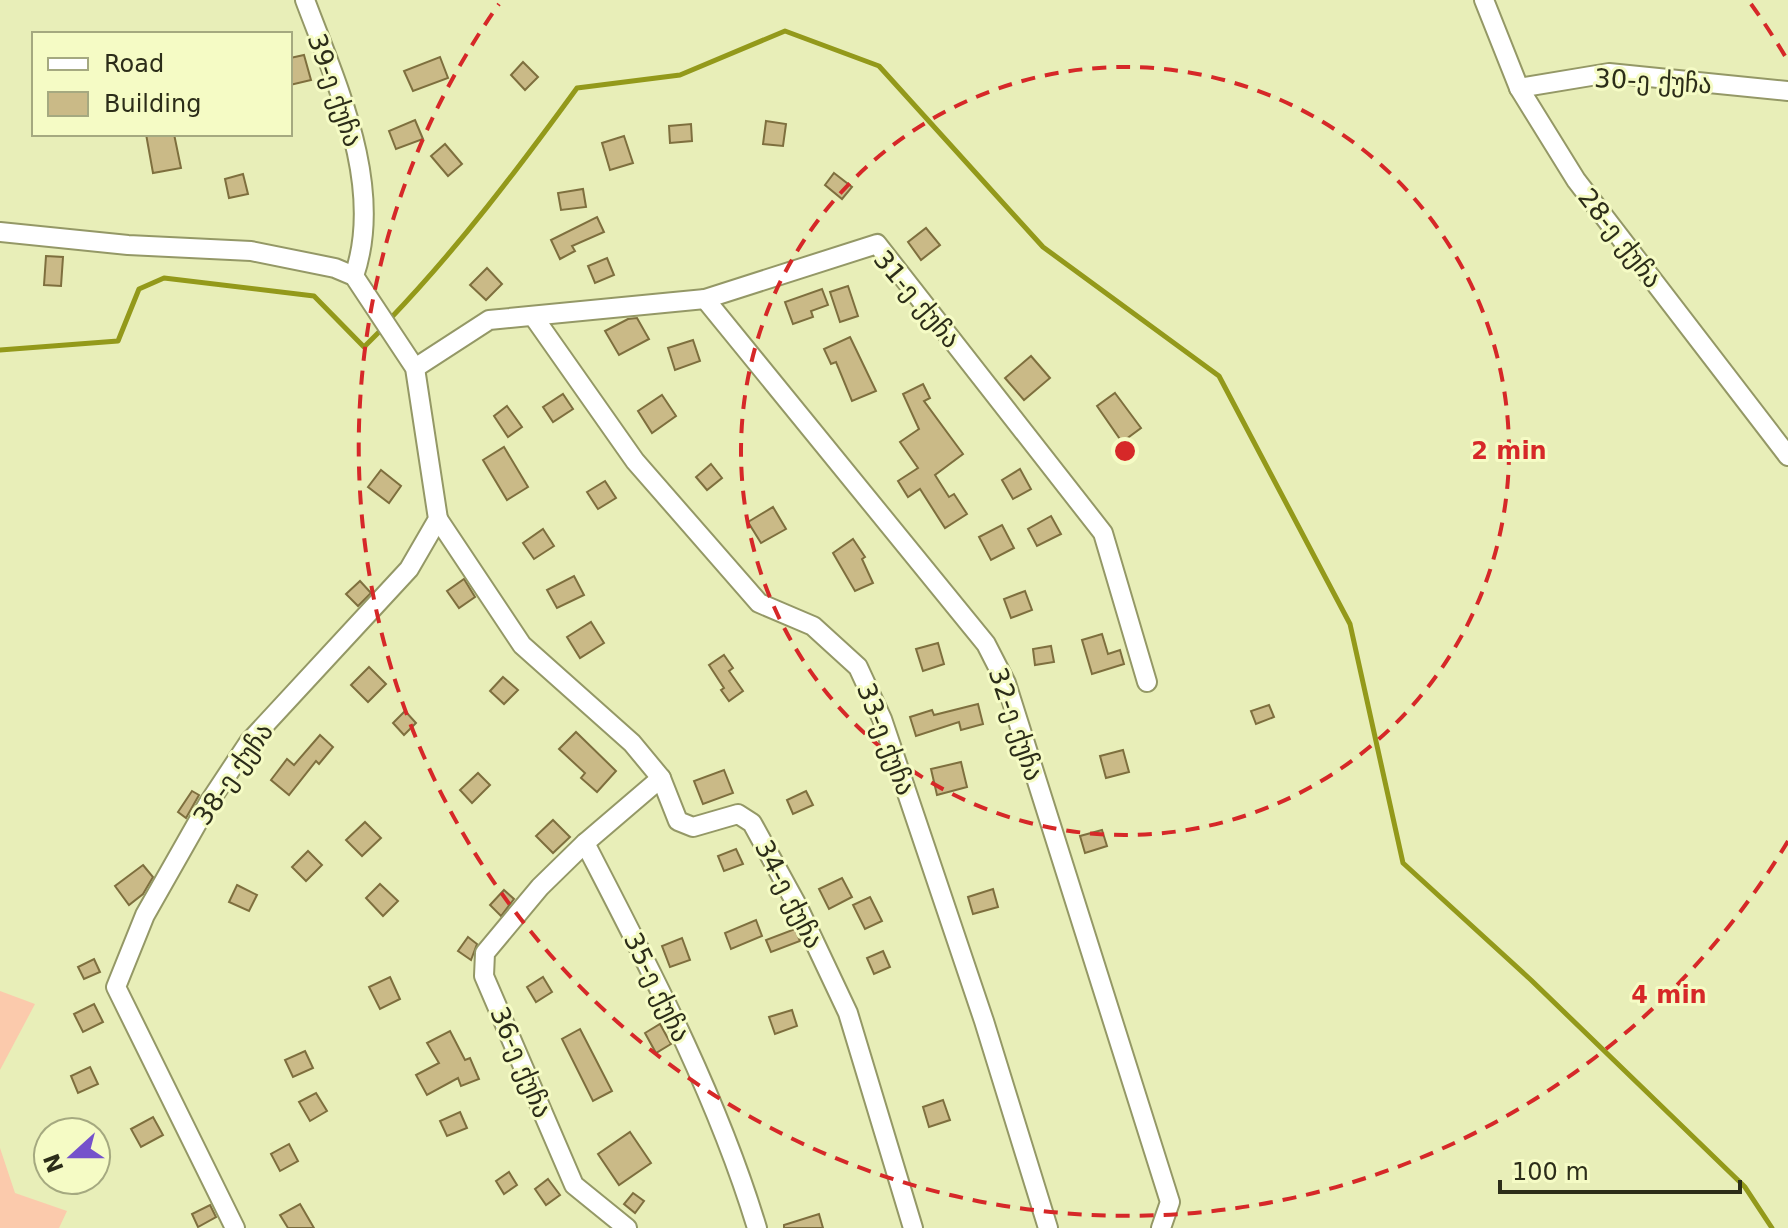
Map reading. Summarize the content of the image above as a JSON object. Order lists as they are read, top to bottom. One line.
{"streets":{"street":["30-ე ქუჩა","39-ე ქუჩა","28-ე ქუჩა","31-ე ქუჩა","32-ე ქუჩა","33-ე ქუჩა","38-ე ქუჩა","34-ე ქუჩა","35-ე ქუჩა","36-ე ქუჩა"]},"crossings":[["30-ე ქუჩა","28-ე ქუჩა"],["31-ე ქუჩა","32-ე ქუჩა"],["31-ე ქუჩა","33-ე ქუჩა"],["38-ე ქუჩა","34-ე ქუჩა"],["35-ე ქუჩა","36-ე ქუჩა"]],"legend":["Road","Building"],"scale_bar":"100 m","north":"left","rings":["2 min","4 min"]}
